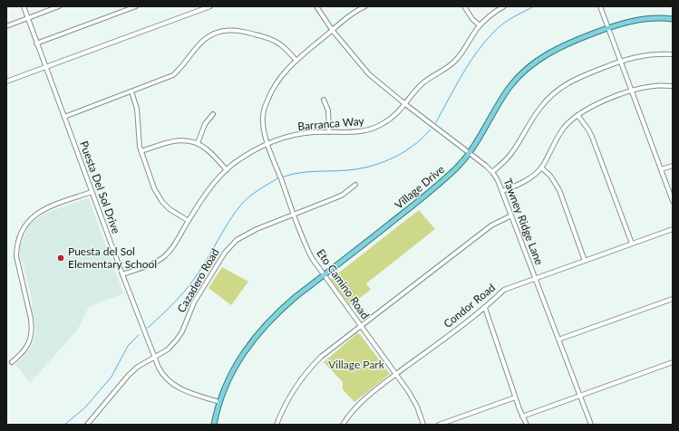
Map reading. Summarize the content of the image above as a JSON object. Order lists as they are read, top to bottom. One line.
{"streets":{"main road":["Village Drive"],"street":["Barranca Way","Puesta Del Sol Drive","Tawney Ridge Lane","Cazadero Road","Eto Camino Road","Condor Road"]},"crossings":[["Barranca Way","Puesta Del Sol Drive"],["Barranca Way","Tawney Ridge Lane"],["Barranca Way","Eto Camino Road"],["Puesta Del Sol Drive","Village Drive"],["Puesta Del Sol Drive","Cazadero Road"],["Village Drive","Tawney Ridge Lane"],["Village Drive","Eto Camino Road"],["Tawney Ridge Lane","Eto Camino Road"],["Tawney Ridge Lane","Condor Road"],["Cazadero Road","Eto Camino Road"],["Eto Camino Road","Condor Road"]],"parks":["Village Park"],"places":["Puesta del Sol Elementary School"]}
